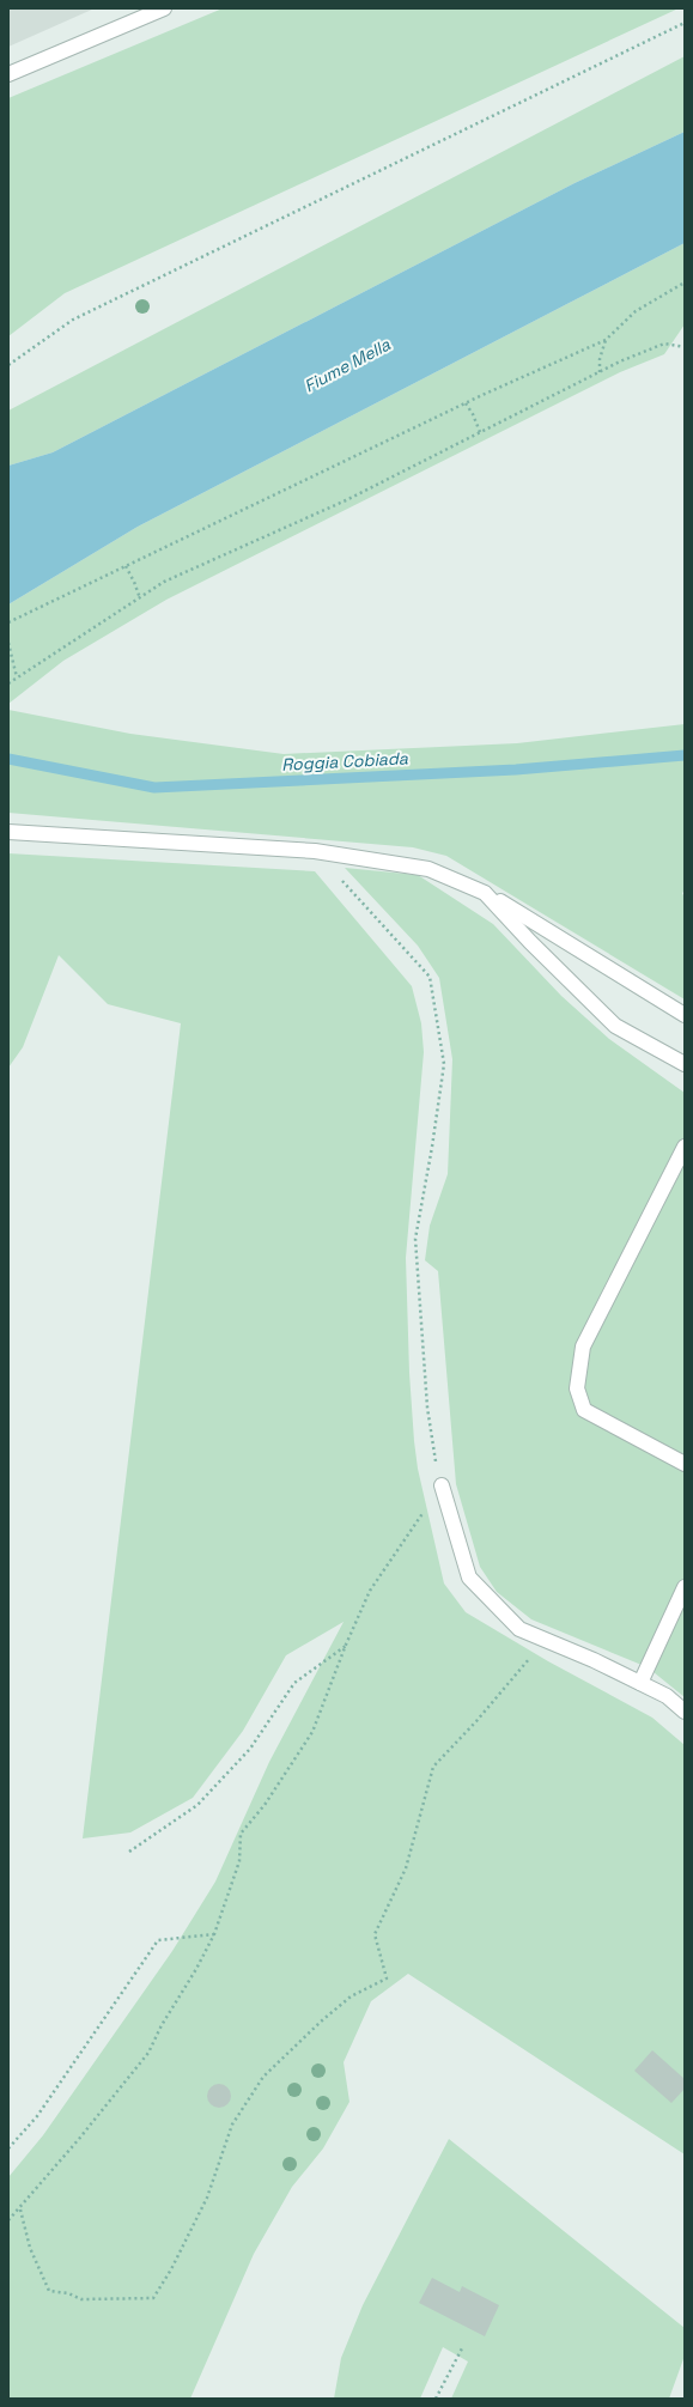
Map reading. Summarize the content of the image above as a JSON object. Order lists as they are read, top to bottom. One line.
{"water":["Fiume Mella","Roggia Cobiada"]}
